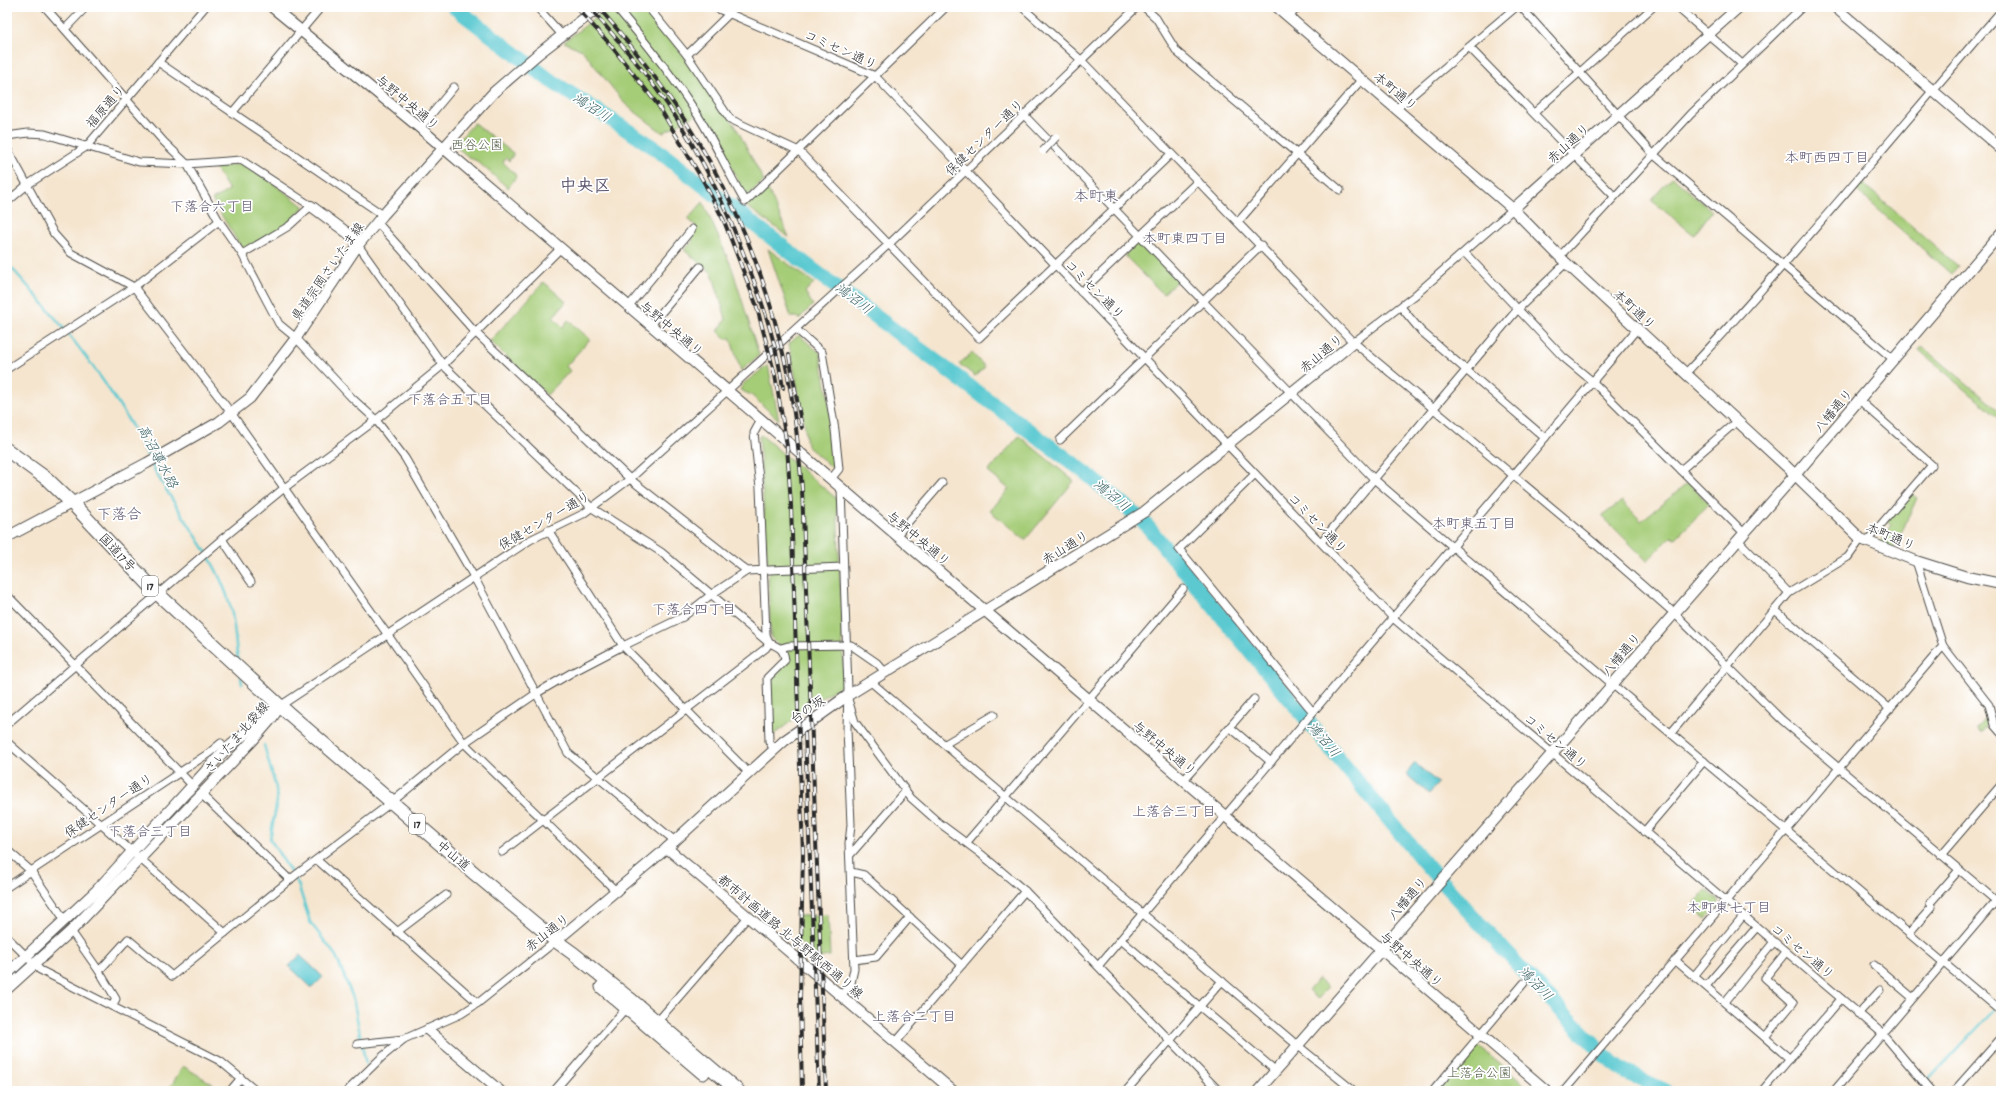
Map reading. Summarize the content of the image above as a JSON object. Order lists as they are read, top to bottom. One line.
{"streets":{"highway":["国道17号","17","中山道"],"street":["コミセン通り","本町通り","与野中央通り","福原通り","保健センター通り","赤山通り","県道宗岡さいたま線","八幡通り","台の坂","さいたま北袋線","都市計画道路 北与野駅西通り線"]},"crossings":[["コミセン通り","保健センター通り"],["コミセン通り","赤山通り"],["コミセン通り","八幡通り"],["本町通り","赤山通り"],["本町通り","八幡通り"],["与野中央通り","保健センター通り"],["与野中央通り","赤山通り"],["与野中央通り","県道宗岡さいたま線"],["与野中央通り","八幡通り"],["保健センター通り","国道17号"],["保健センター通り","さいたま北袋線"],["保健センター通り","中山道"],["赤山通り","台の坂"],["赤山通り","中山道"],["赤山通り","都市計画道路 北与野駅西通り線"],["県道宗岡さいたま線","国道17号"],["国道17号","さいたま北袋線"],["国道17号","中山道"],["さいたま北袋線","中山道"]],"districts":["本町西四丁目","中央区","本町東","下落合六丁目","本町東四丁目","下落合五丁目","下落合","本町東五丁目","下落合四丁目","上落合三丁目","下落合三丁目","本町東七丁目","上落合二丁目"],"water":["鴻沼川","高沼導水路"],"parks":["西谷公園","上落合公園"]}
